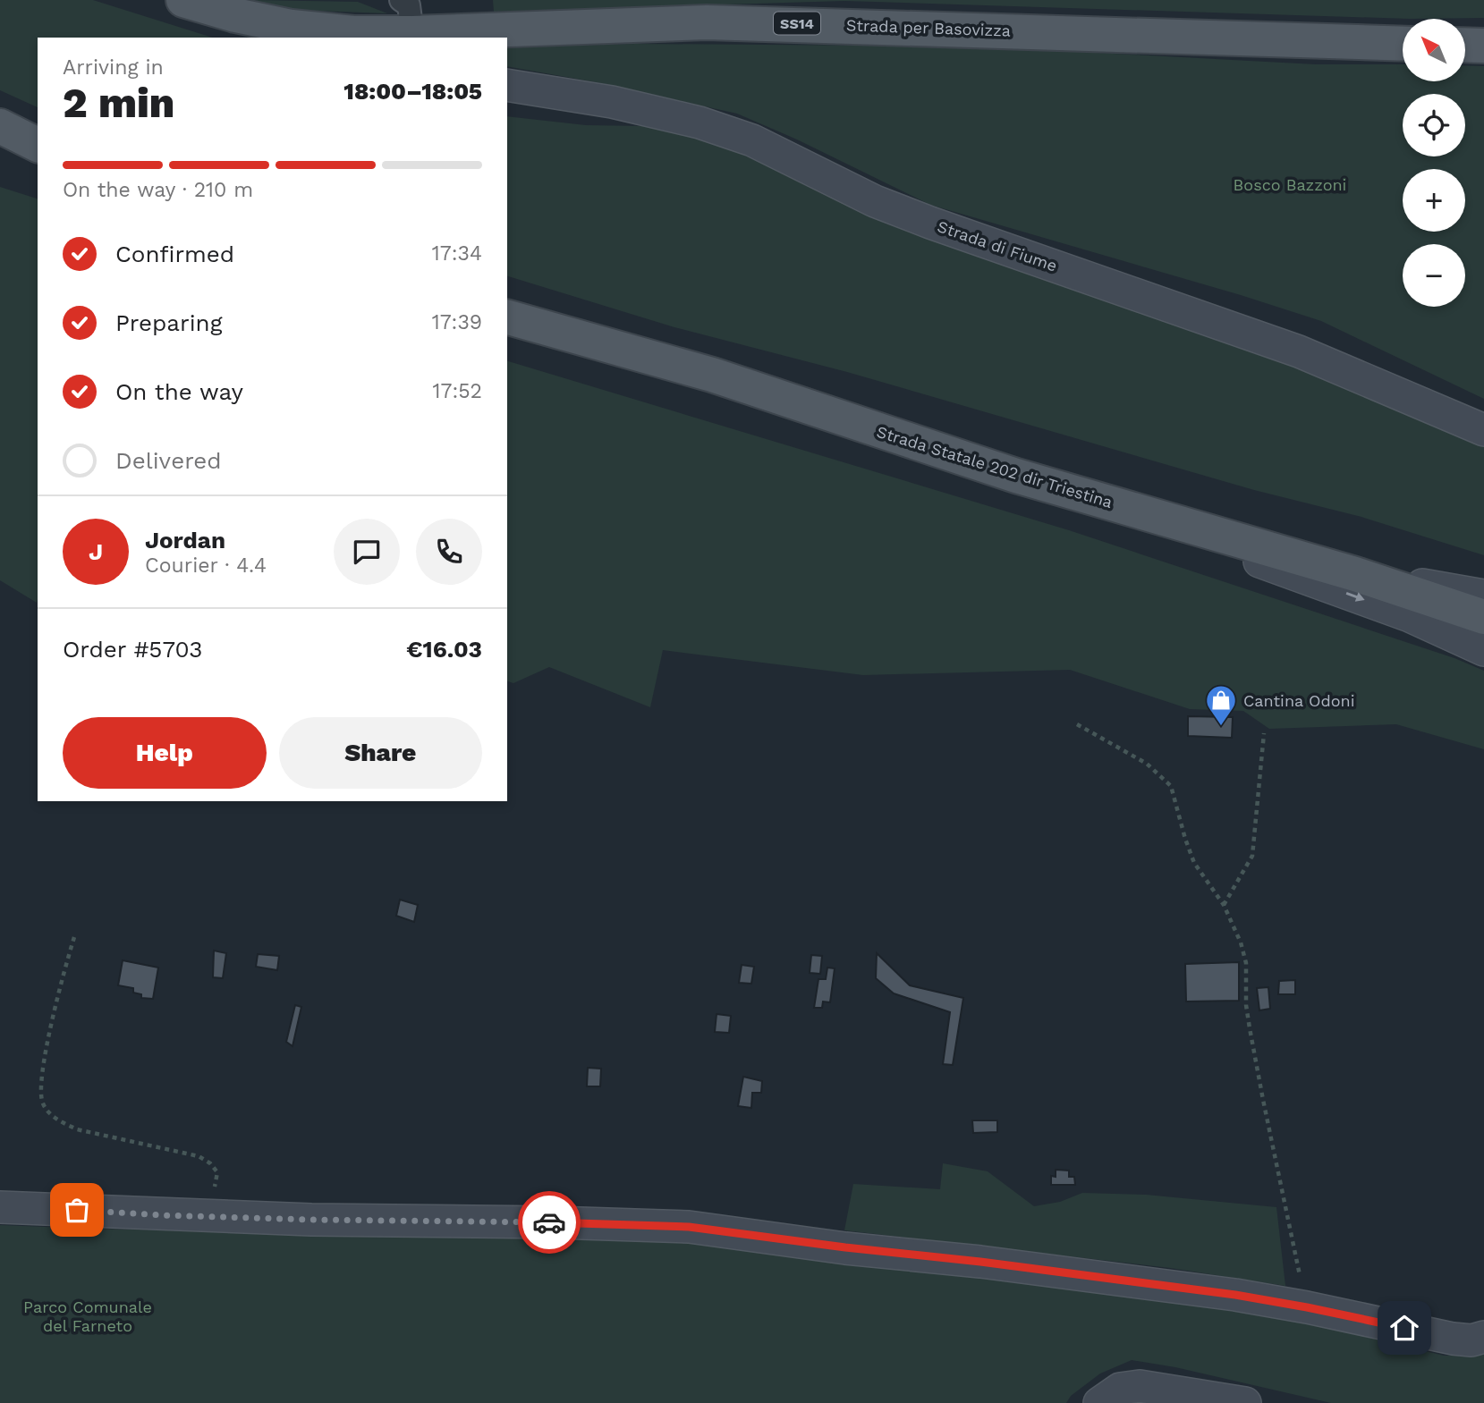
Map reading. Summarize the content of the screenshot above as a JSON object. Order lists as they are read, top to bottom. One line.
{"streets":{"main road":["SS14","Strada per Basovizza","Strada Statale 202 dir Triestina"],"street":["Strada di Fiume"]},"parks":["Bosco Bazzoni","Parco Comunale del Farneto"],"places":{"shop":["Cantina Odoni"]},"north":"top left","page":{"map_buttons":["+","−"],"heading":["2 min","Arriving in","18:00–18:05"],"panel":["Jordan","Courier · 4.4","Order #5703","€16.03"],"bar":"On the way · 210 m","list":[["Confirmed","17:34"],["Preparing","17:39"],["On the way","17:52"],"Delivered"],"round":"J","buttons":["Help","Share"]}}
